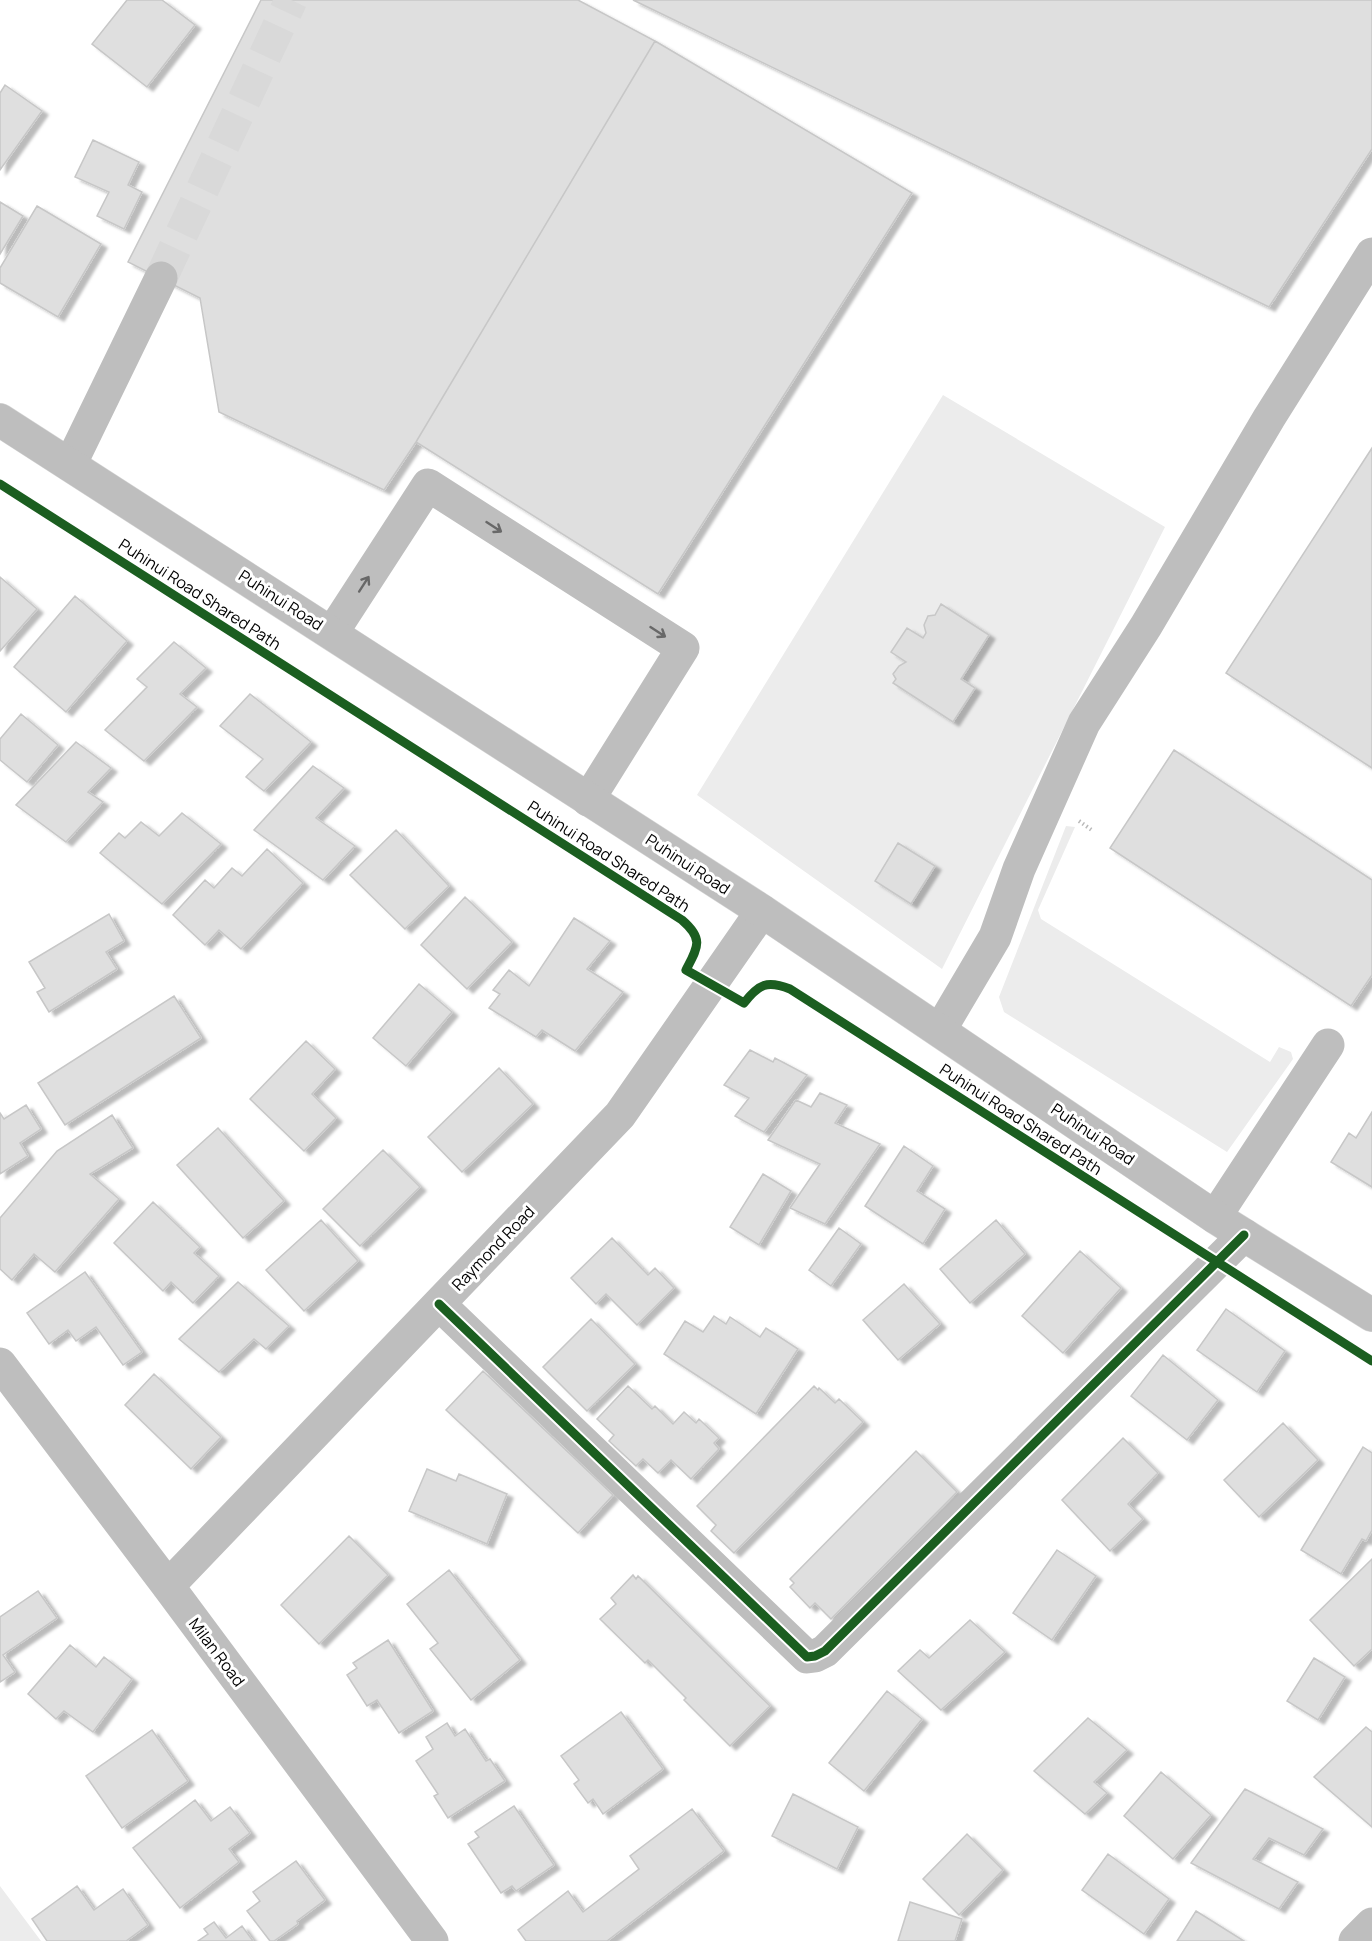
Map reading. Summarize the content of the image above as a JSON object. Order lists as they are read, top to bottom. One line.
{"streets":{"street":["Puhinui Road","Raymond Road","Milan Road"],"cycle path":["Puhinui Road Shared Path"]},"crossings":[["Puhinui Road","Raymond Road"],["Raymond Road","Milan Road"]]}
